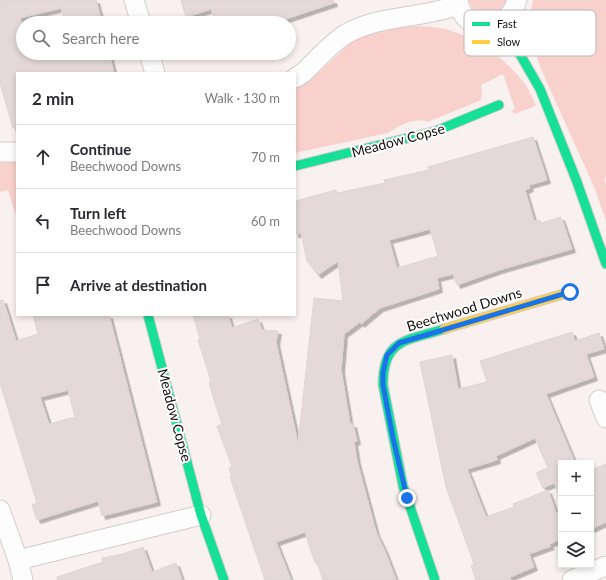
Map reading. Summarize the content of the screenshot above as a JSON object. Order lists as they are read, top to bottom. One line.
{"streets":{"street":["Meadow Copse","Beechwood Downs"]},"legend":["Fast","Slow"],"page":{"search":"Search here","heading":["2 min","Walk · 130 m"],"list":[["Continue","Beechwood Downs","70 m"],["Turn left","Beechwood Downs","60 m"],"Arrive at destination"],"map_buttons":["+","−"]}}
